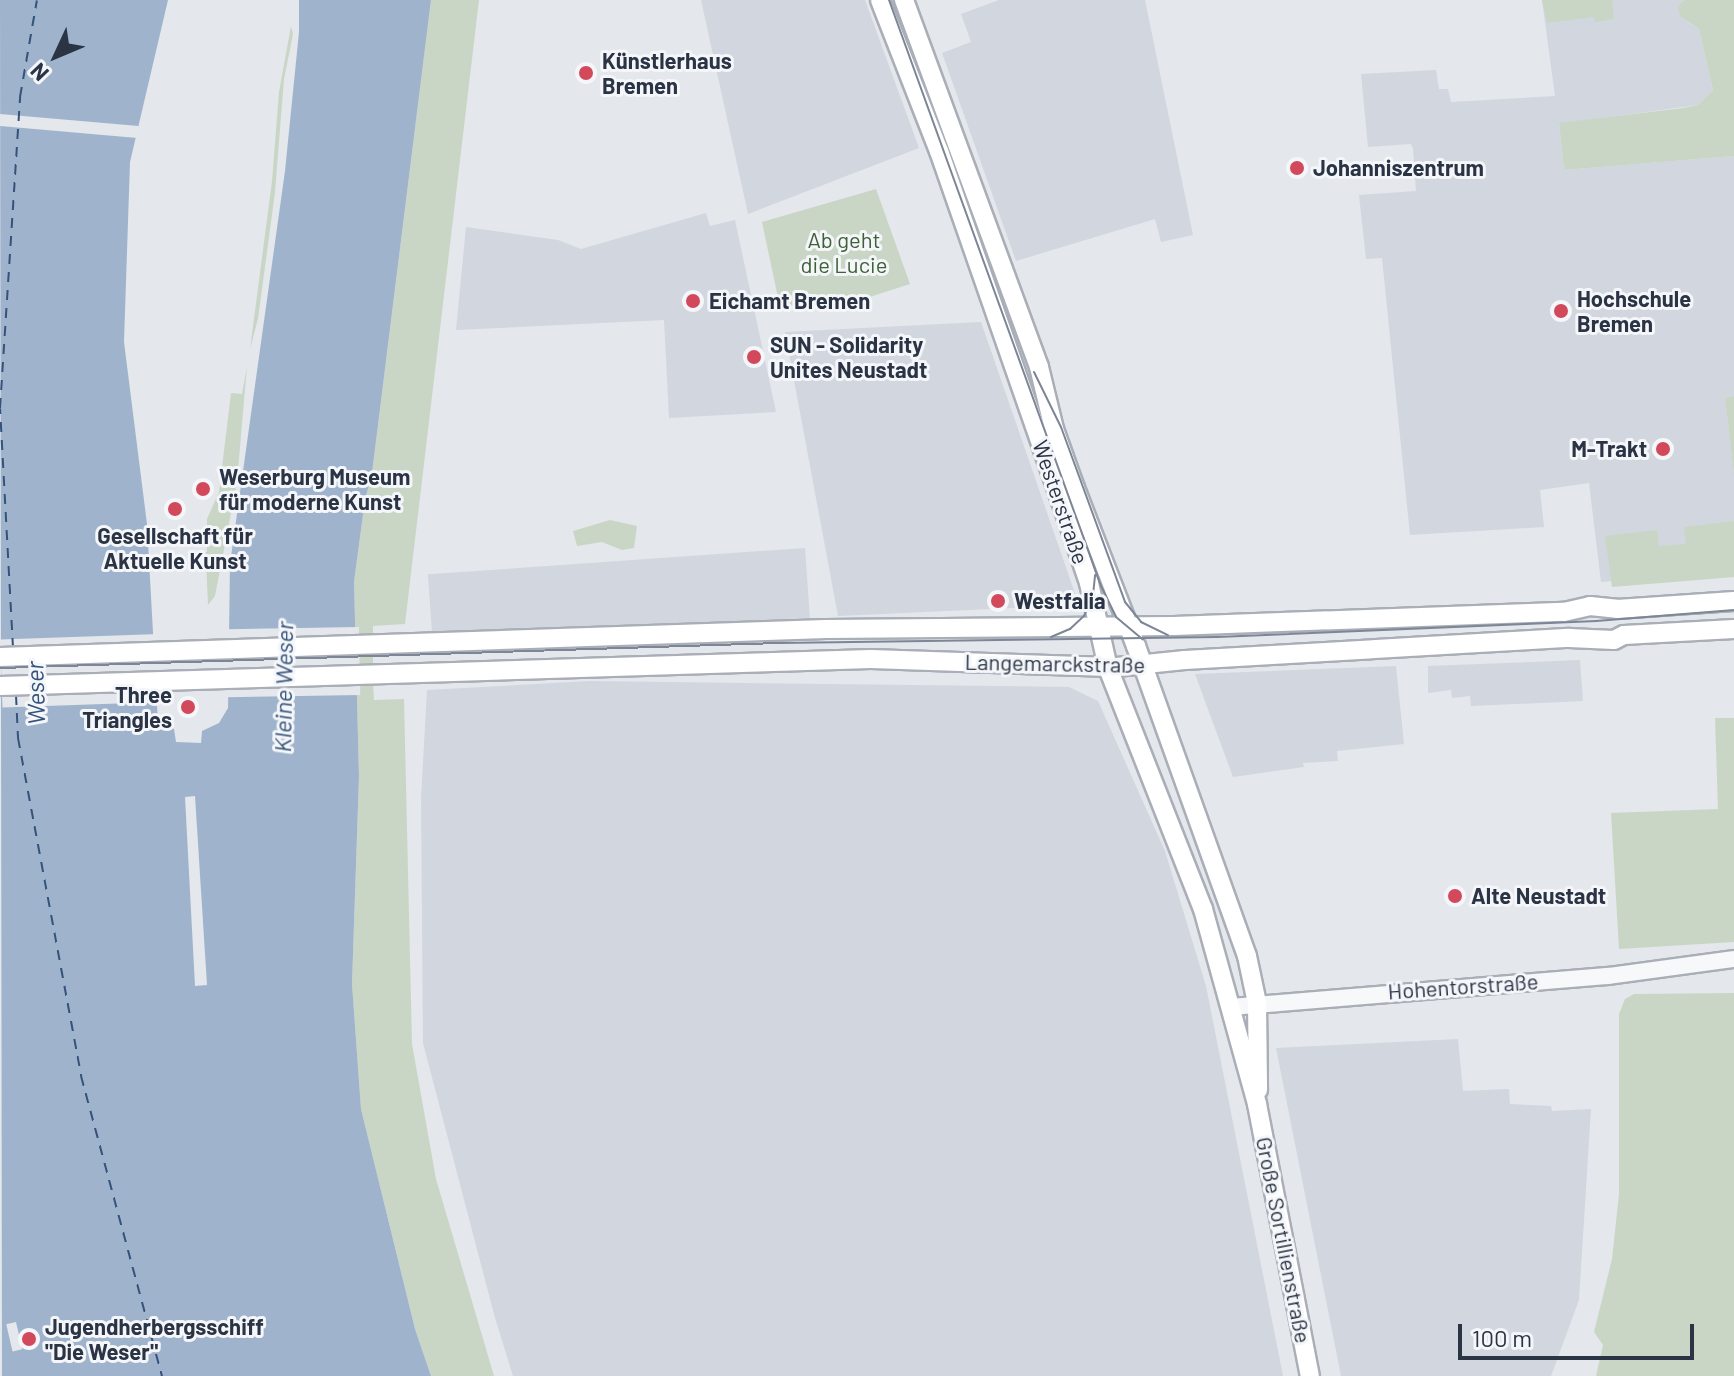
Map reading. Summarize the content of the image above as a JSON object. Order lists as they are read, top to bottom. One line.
{"streets":{"main road":["Westerstraße","Langemarckstraße","Große Sortillienstraße"],"street":["Hohentorstraße"]},"crossings":[["Westerstraße","Langemarckstraße"],["Westerstraße","Hohentorstraße"],["Westerstraße","Große Sortillienstraße"],["Hohentorstraße","Große Sortillienstraße"]],"water":["Kleine Weser","Weser"],"parks":["Ab geht die Lucie"],"places":["Künstlerhaus Bremen","Johanniszentrum","Eichamt Bremen","Hochschule Bremen","SUN - Solidarity Unites Neustadt","M-Trakt","Weserburg Museum für moderne Kunst","Gesellschaft für Aktuelle Kunst","Westfalia","Three Triangles","Alte Neustadt","Jugendherbergsschiff \"Die Weser\""],"scale_bar":"100 m","north":"bottom left"}
